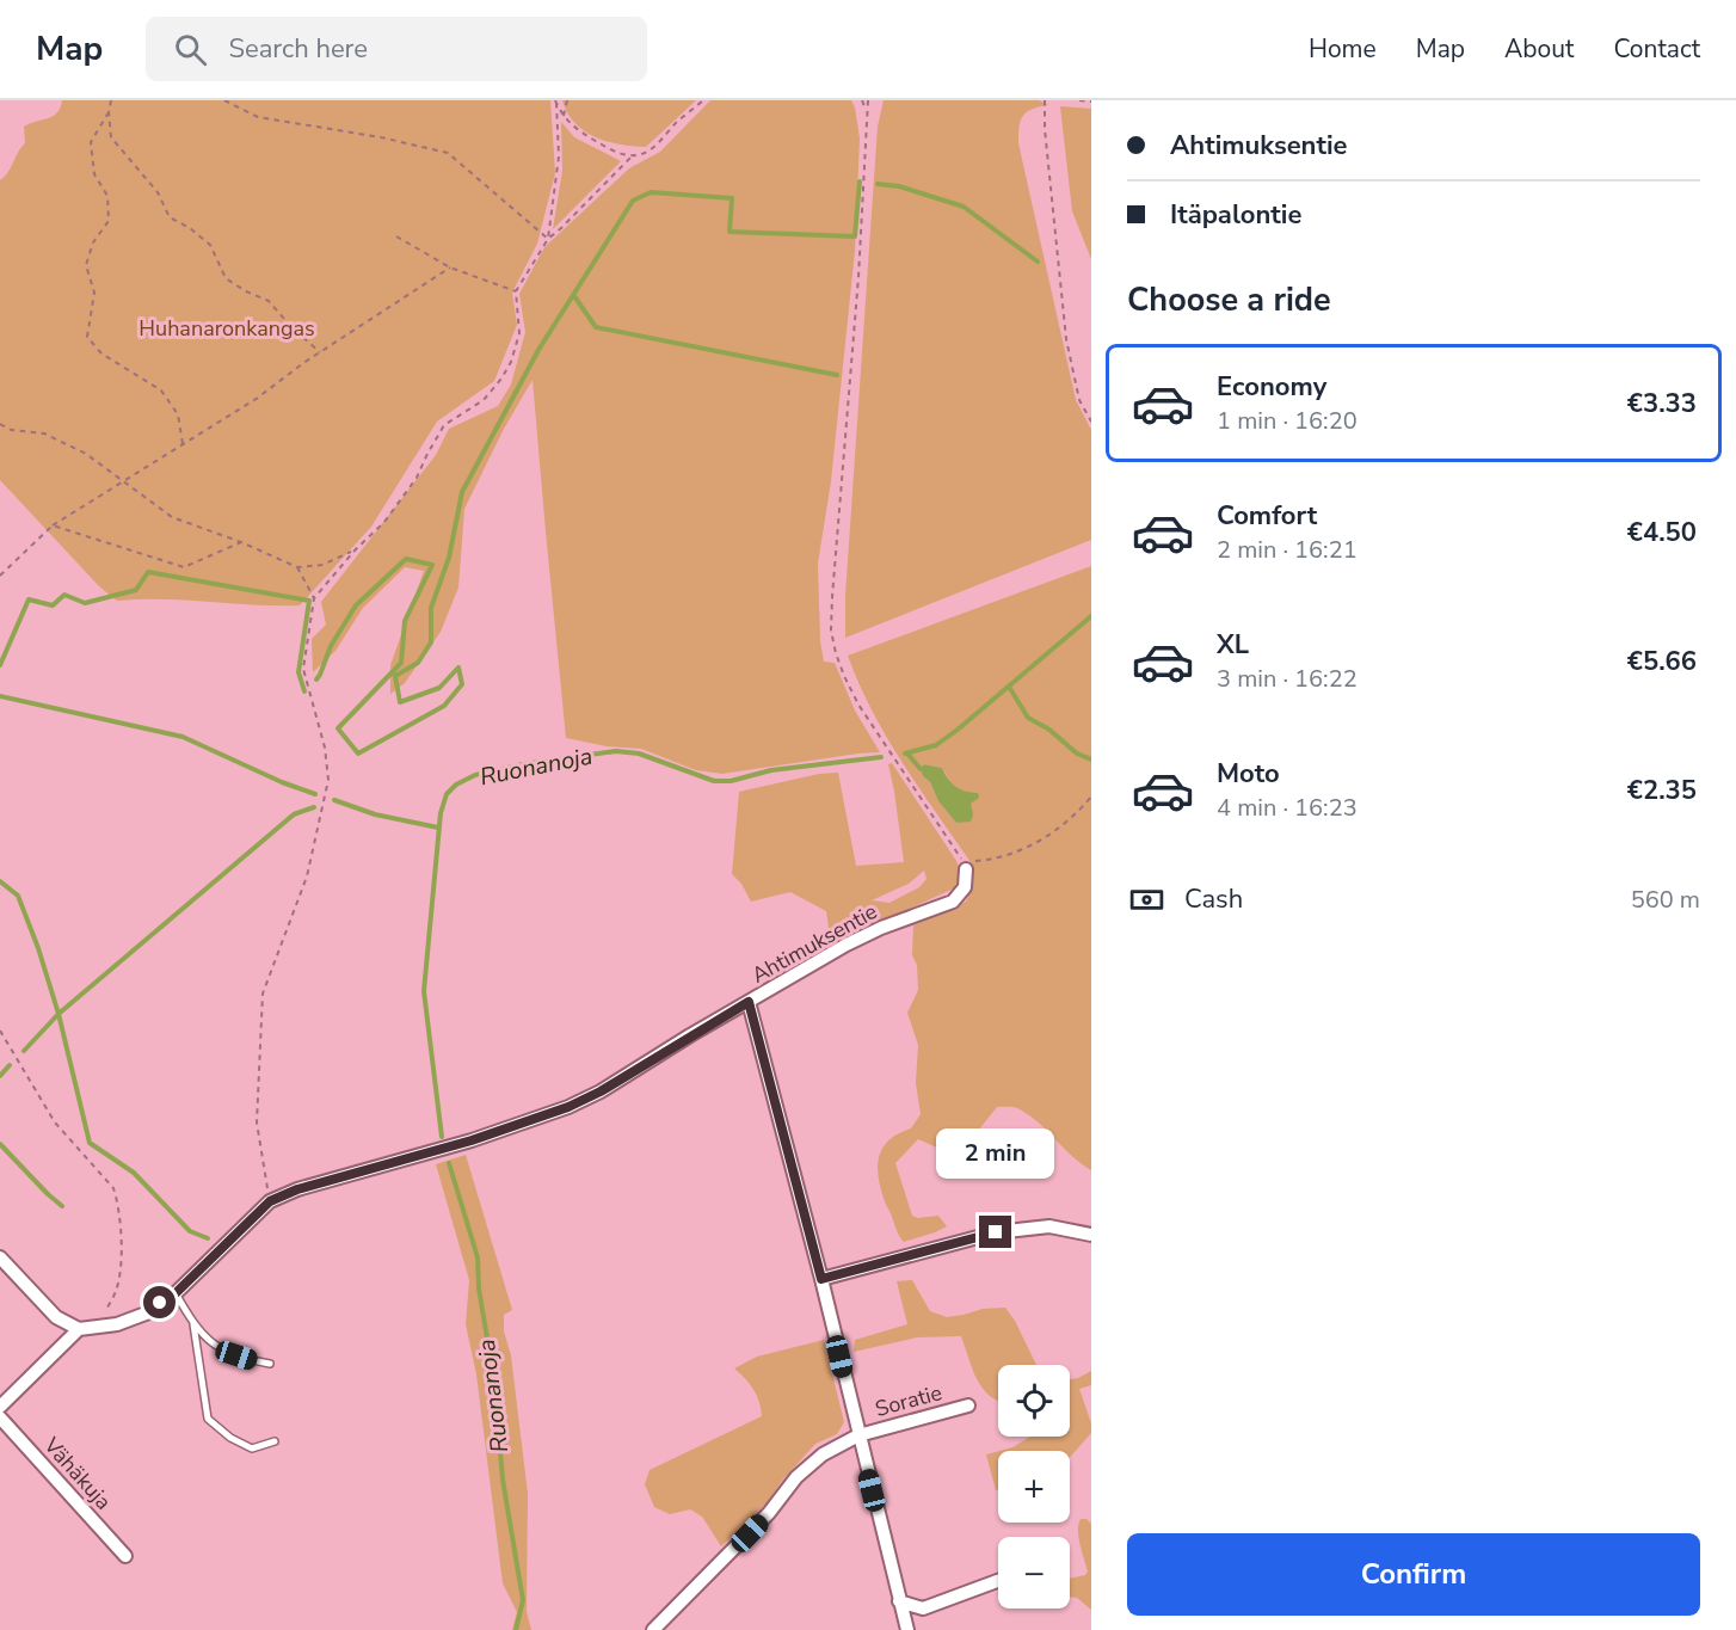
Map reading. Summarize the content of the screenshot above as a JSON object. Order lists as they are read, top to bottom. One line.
{"streets":{"street":["Ahtimuksentie","Soratie","Vähäkuja"]},"water":["Ruonanoja"],"parks":["Huhanaronkangas"],"page":{"header":"Map","search":"Search here","nav":["Home","Map","About","Contact"],"banner":["Ahtimuksentie","Itäpalontie"],"heading":"Choose a ride","list":[{"name":"Economy","note":"1 min · 16:20","value":"€3.33"},{"name":"Comfort","note":"2 min · 16:21","value":"€4.50"},{"name":"XL","note":"3 min · 16:22","value":"€5.66"},{"name":"Moto","note":"4 min · 16:23","value":"€2.35"}],"pay":["Cash","560 m"],"bubble":"2 min","map_buttons":["+","−"],"buttons":"Confirm"}}
